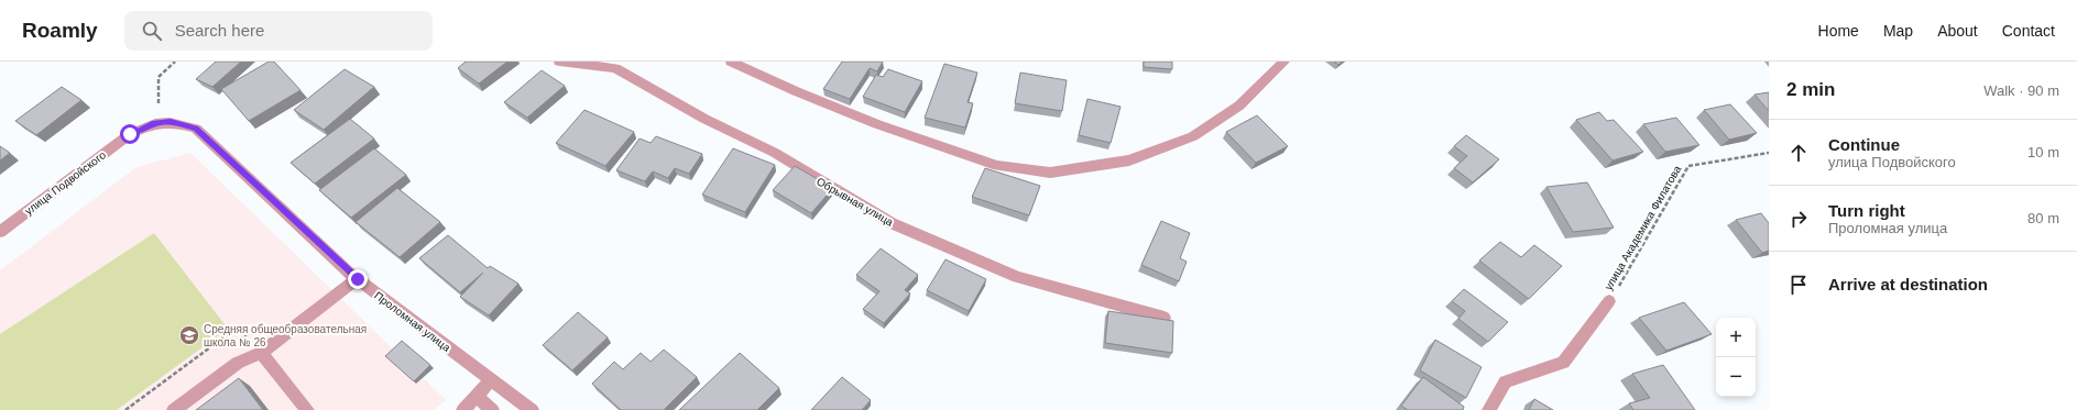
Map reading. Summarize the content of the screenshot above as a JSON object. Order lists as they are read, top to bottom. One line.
{"streets":{"street":["улица Подвойского","Обрывная улица","Проломная улица"],"path":["улица Академика Филатова"]},"crossings":[["улица Подвойского","Проломная улица"]],"places":{"school or university":["Средняя общеобразовательная школа № 26"]},"page":{"header":"Roamly","search":"Search here","nav":["Home","Map","About","Contact"],"heading":["2 min","Walk · 90 m"],"list":[["Continue","улица Подвойского","10 m"],["Turn right","Проломная улица","80 m"],"Arrive at destination"],"map_buttons":["+","−"]}}
